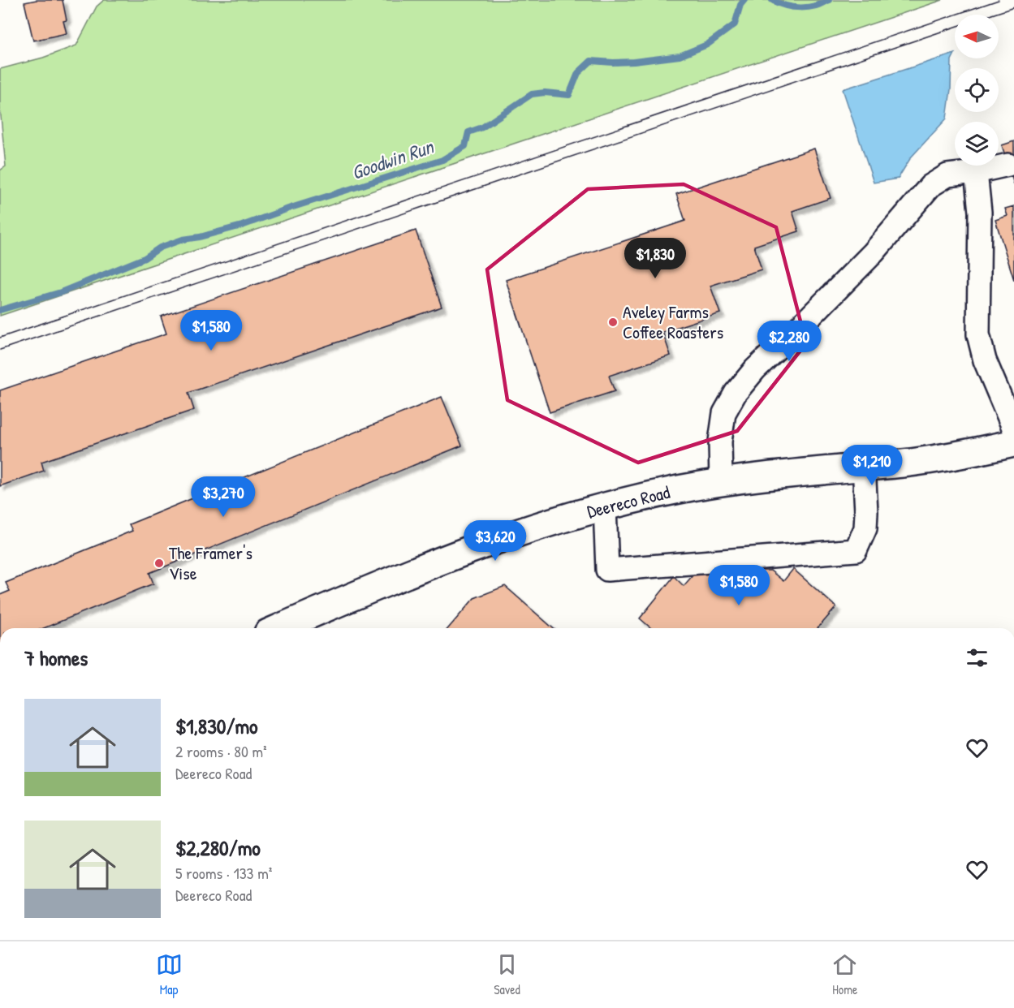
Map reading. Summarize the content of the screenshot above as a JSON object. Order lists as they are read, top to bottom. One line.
{"streets":{"main road":["Deereco Road"]},"water":["Goodwin Run"],"places":["Aveley Farms Coffee Roasters","The Framer's Vise"],"north":"left","page":{"price":["$1,830","$1,580","$2,280","$1,210","$3,270","$3,620","$1,580"],"heading":"7 homes","list":[{"name":"$1,830/mo","note":"2 rooms · 80 m² · Deereco Road"},{"name":"$2,280/mo","note":"5 rooms · 133 m² · Deereco Road"}],"tabs":["Map","Saved","Home"]}}
